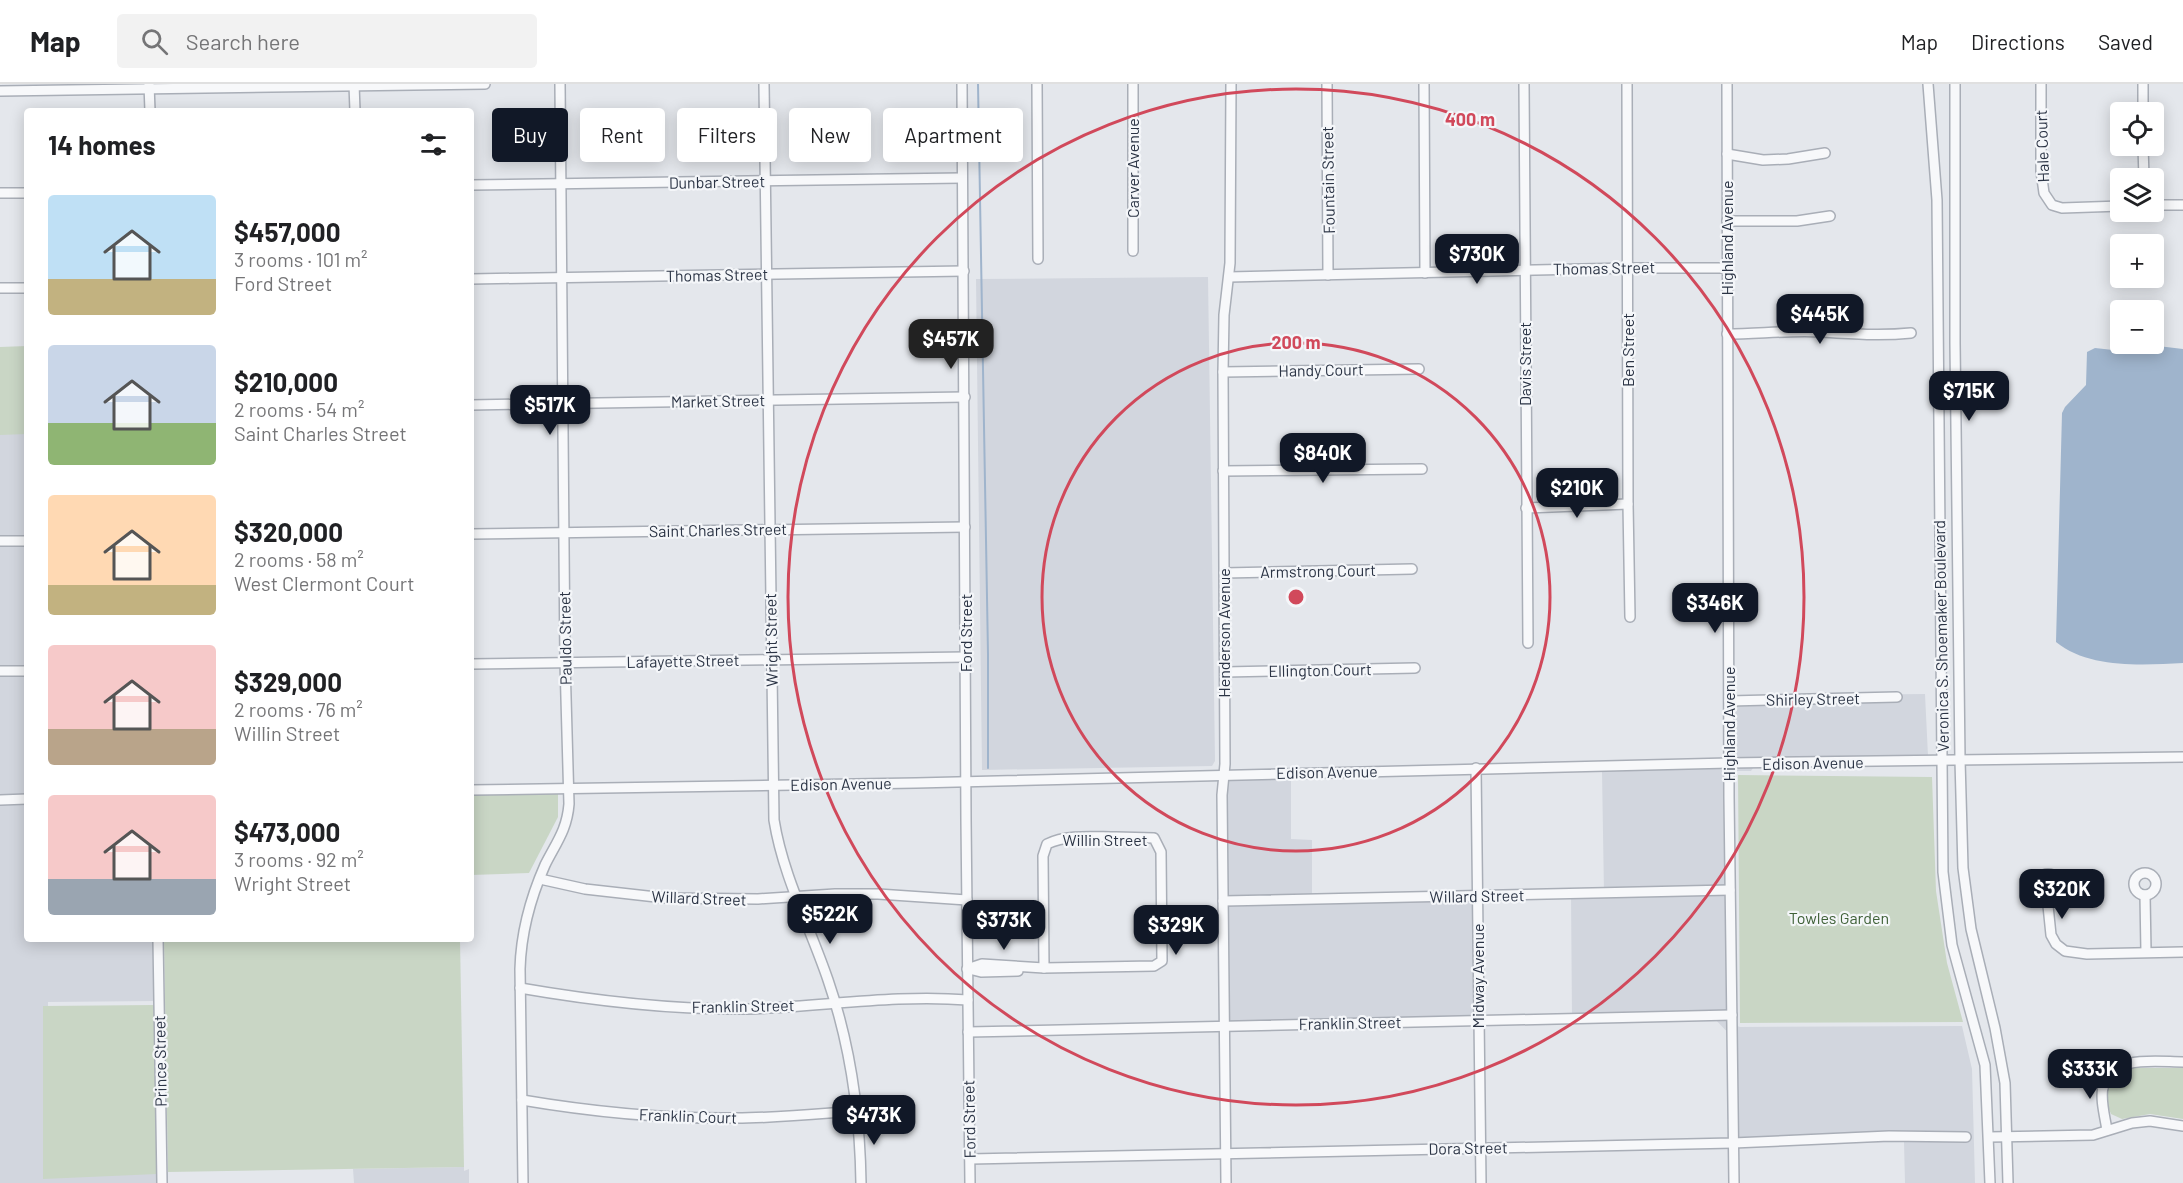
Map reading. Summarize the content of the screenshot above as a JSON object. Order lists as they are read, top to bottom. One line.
{"streets":{"street":["Hale Court","Carver Avenue","Fountain Street","Dunbar Street","Highland Avenue","Thomas Street","Ben Street","Davis Street","Handy Court","Market Street","Saint Charles Street","Armstrong Court","Ford Street","Henderson Avenue","Veronica S. Shoemaker Boulevard","Pauldo Street","Wright Street","Lafayette Street","Ellington Court","Shirley Street","Edison Avenue","Willin Street","Willard Street","Midway Avenue","Franklin Street","Prince Street","Franklin Court","Dora Street"]},"crossings":[["Fountain Street","Thomas Street"],["Dunbar Street","Ford Street"],["Dunbar Street","Pauldo Street"],["Dunbar Street","Wright Street"],["Highland Avenue","Thomas Street"],["Highland Avenue","Shirley Street"],["Highland Avenue","Edison Avenue"],["Highland Avenue","Willard Street"],["Highland Avenue","Franklin Street"],["Highland Avenue","Dora Street"],["Thomas Street","Ben Street"],["Thomas Street","Davis Street"],["Thomas Street","Ford Street"],["Thomas Street","Henderson Avenue"],["Thomas Street","Pauldo Street"],["Thomas Street","Wright Street"],["Handy Court","Henderson Avenue"],["Market Street","Ford Street"],["Market Street","Pauldo Street"],["Market Street","Wright Street"],["Saint Charles Street","Ford Street"],["Saint Charles Street","Pauldo Street"],["Saint Charles Street","Wright Street"],["Armstrong Court","Henderson Avenue"],["Ford Street","Lafayette Street"],["Ford Street","Edison Avenue"],["Ford Street","Willin Street"],["Ford Street","Willard Street"],["Ford Street","Franklin Street"],["Ford Street","Dora Street"],["Henderson Avenue","Ellington Court"],["Henderson Avenue","Edison Avenue"],["Henderson Avenue","Willard Street"],["Henderson Avenue","Franklin Street"],["Henderson Avenue","Dora Street"],["Veronica S. Shoemaker Boulevard","Edison Avenue"],["Pauldo Street","Lafayette Street"],["Pauldo Street","Edison Avenue"],["Pauldo Street","Willard Street"],["Pauldo Street","Franklin Street"],["Pauldo Street","Franklin Court"],["Wright Street","Lafayette Street"],["Wright Street","Edison Avenue"],["Wright Street","Willard Street"],["Wright Street","Franklin Street"],["Wright Street","Franklin Court"],["Edison Avenue","Midway Avenue"],["Willard Street","Midway Avenue"],["Midway Avenue","Franklin Street"],["Midway Avenue","Dora Street"]],"parks":["Towles Garden"],"page":{"header":"Map","search":"Search here","nav":["Map","Directions","Saved"],"map_buttons":["+","−"],"chip":["Buy","Rent","Filters","New","Apartment"],"heading":"14 homes","list":[{"name":"$457,000","note":"3 rooms · 101 m² · Ford Street"},{"name":"$210,000","note":"2 rooms · 54 m² · Saint Charles Street"},{"name":"$320,000","note":"2 rooms · 58 m² · West Clermont Court"},{"name":"$329,000","note":"2 rooms · 76 m² · Willin Street"},{"name":"$473,000","note":"3 rooms · 92 m² · Wright Street"}],"price":["$730K","$445K","$457K","$715K","$517K","$840K","$210K","$346K","$320K","$522K","$373K","$329K","$333K","$473K"]},"rings":["400 m","200 m"]}
